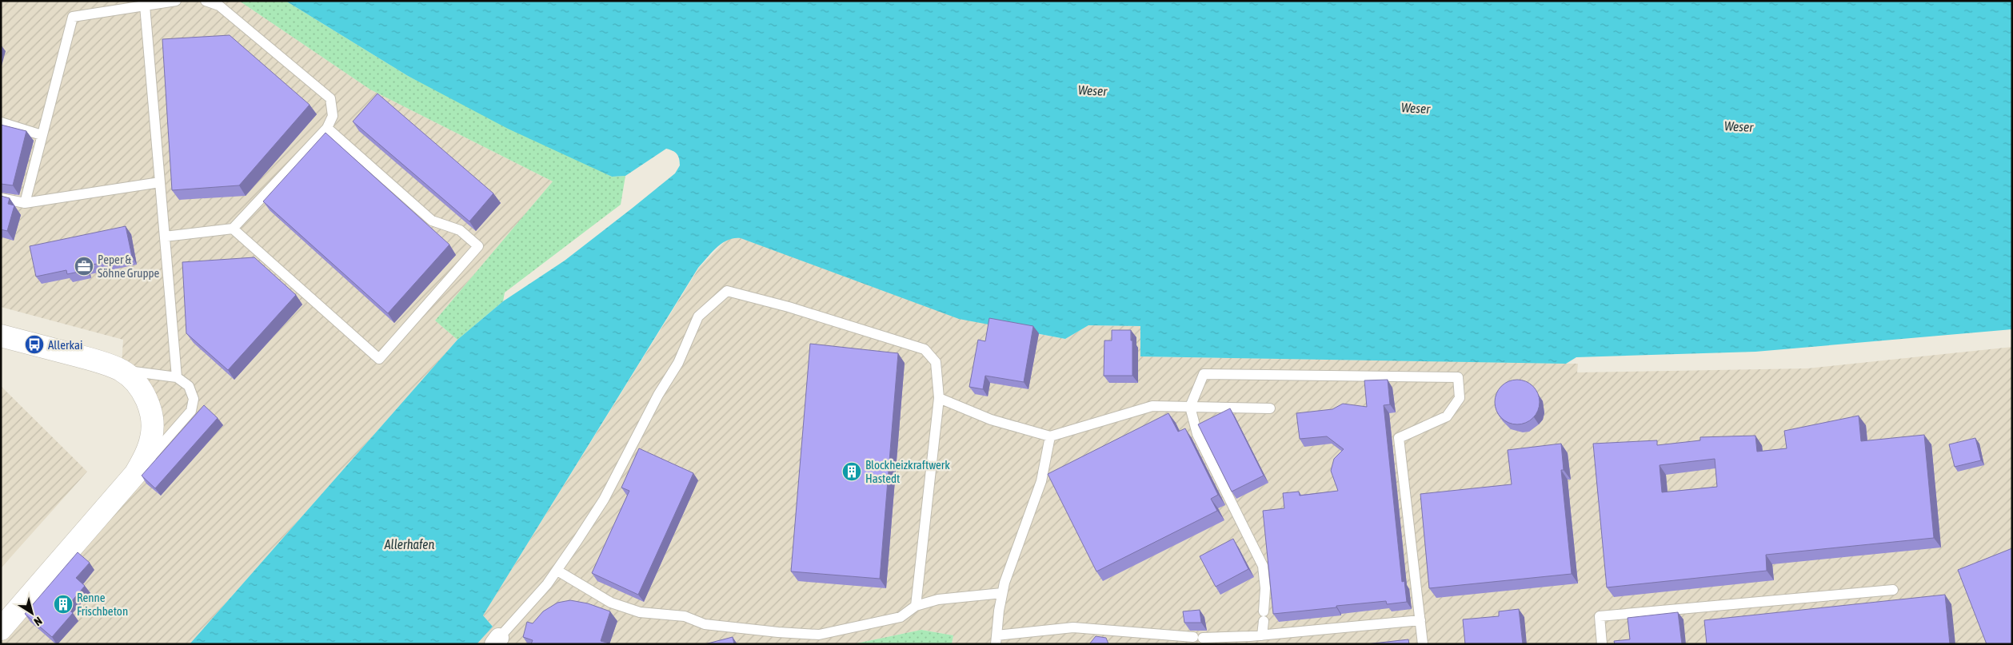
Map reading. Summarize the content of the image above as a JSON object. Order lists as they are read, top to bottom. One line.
{"water":["Weser","Allerhafen"],"places":{"office":["Peper & Söhne Gruppe"],"bus stop":["Allerkai"],"building":["Blockheizkraftwerk Hastedt","Renne Frischbeton"]},"north":"bottom right"}
